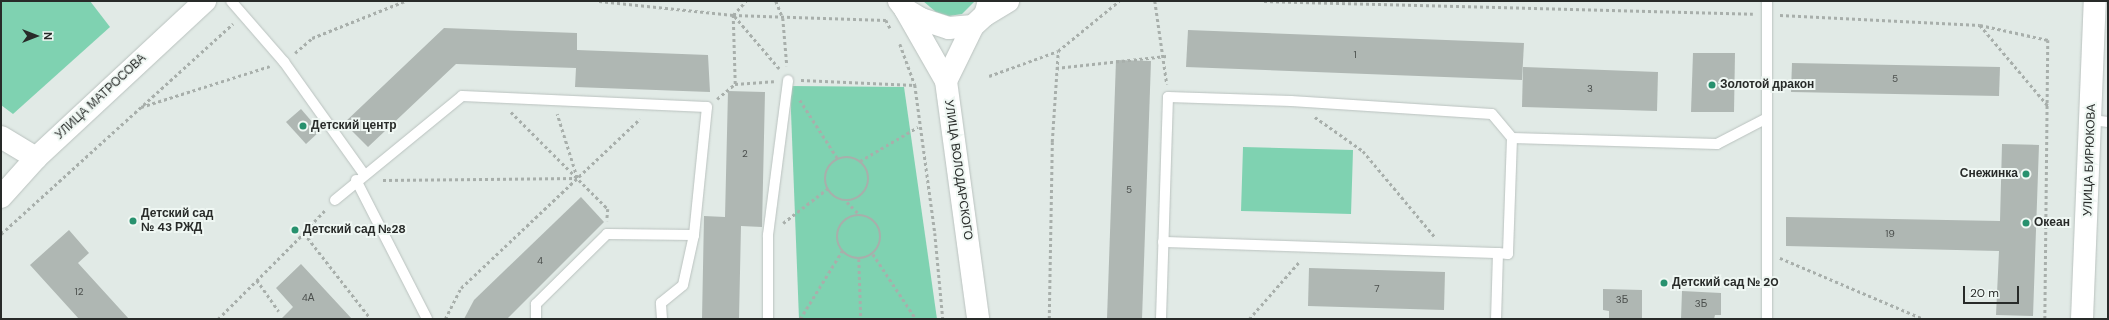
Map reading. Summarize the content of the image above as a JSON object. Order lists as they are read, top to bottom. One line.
{"streets":{"street":["УЛИЦА МАТРОСОВА","УЛИЦА БИРЮКОВА","УЛИЦА ВОЛОДАРСКОГО"]},"places":["Золотой дракон","Детский центр","Снежинка","Детский сад № 43 РЖД","Океан","Детский сад №28","Детский сад № 20"],"house_numbers":["1","5","3","2","5","19","4","7","12","4А","3Б","3Б"],"scale_bar":"20 m","north":"right"}
